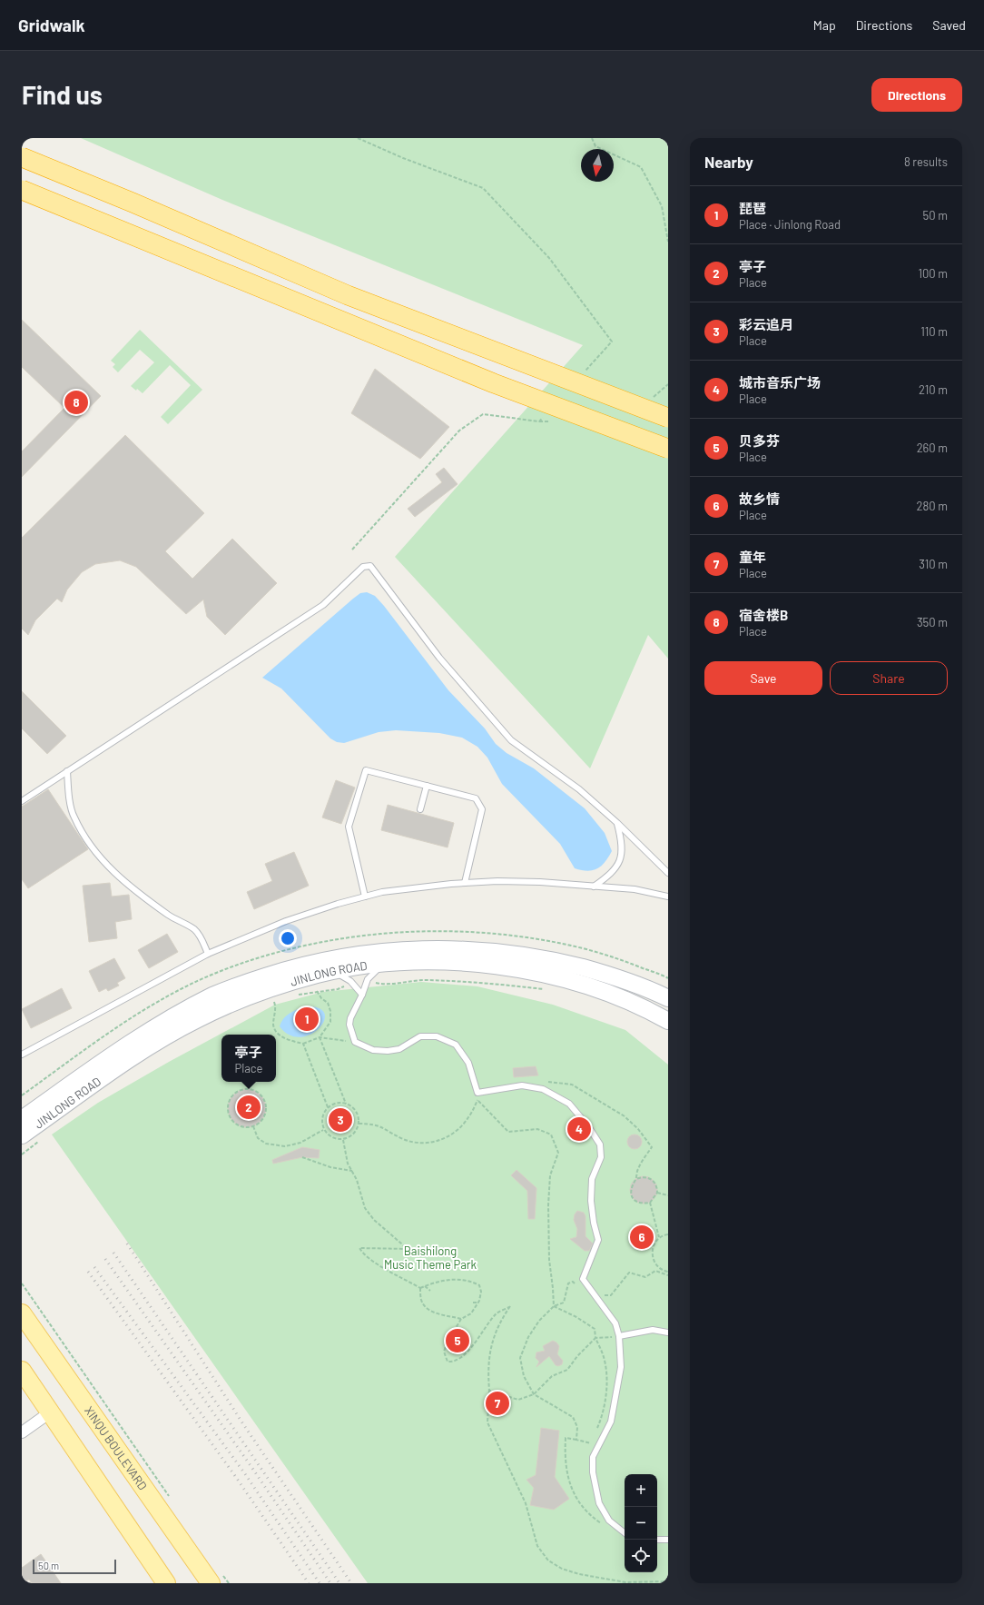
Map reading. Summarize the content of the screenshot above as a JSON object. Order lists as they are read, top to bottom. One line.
{"streets":{"main road":["JINLONG ROAD","XINQU BOULEVARD"]},"parks":["Baishilong Music Theme Park"],"scale_bar":"50 m","north":"bottom","page":{"header":"Gridwalk","nav":["Map","Directions","Saved"],"buttons":["Directions",["Save","Share"]],"title":"Find us","heading":["Nearby","8 results"],"list":[{"mark":"1","name":"琵琶","note":"Place · Jinlong Road","value":"50 m"},{"mark":"2","name":"亭子","note":"Place","value":"100 m"},{"mark":"3","name":"彩云追月","note":"Place","value":"110 m"},{"mark":"4","name":"城市音乐广场","note":"Place","value":"210 m"},{"mark":"5","name":"贝多芬","note":"Place","value":"260 m"},{"mark":"6","name":"故乡情","note":"Place","value":"280 m"},{"mark":"7","name":"童年","note":"Place","value":"310 m"},{"mark":"8","name":"宿舍楼B","note":"Place","value":"350 m"}],"pins":["8","1","2","3","4","6","5","7"],"popup":["亭子","Place"],"map_buttons":["+","−"],"scale":"50 m"}}
